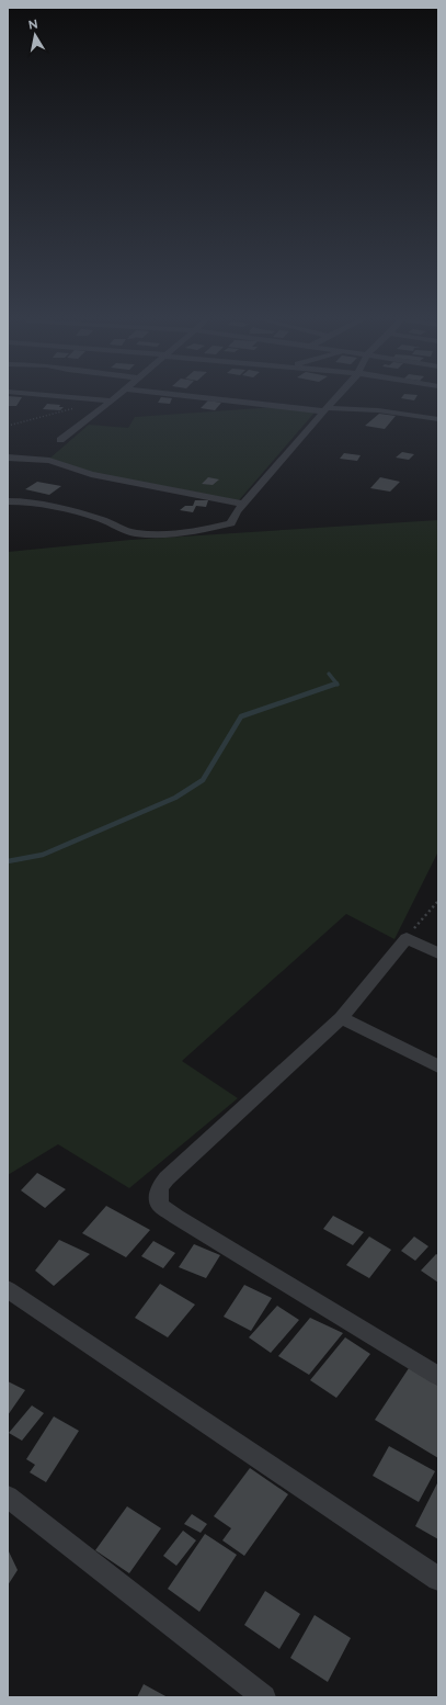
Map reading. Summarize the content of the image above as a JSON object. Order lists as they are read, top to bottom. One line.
{"north":"top"}
